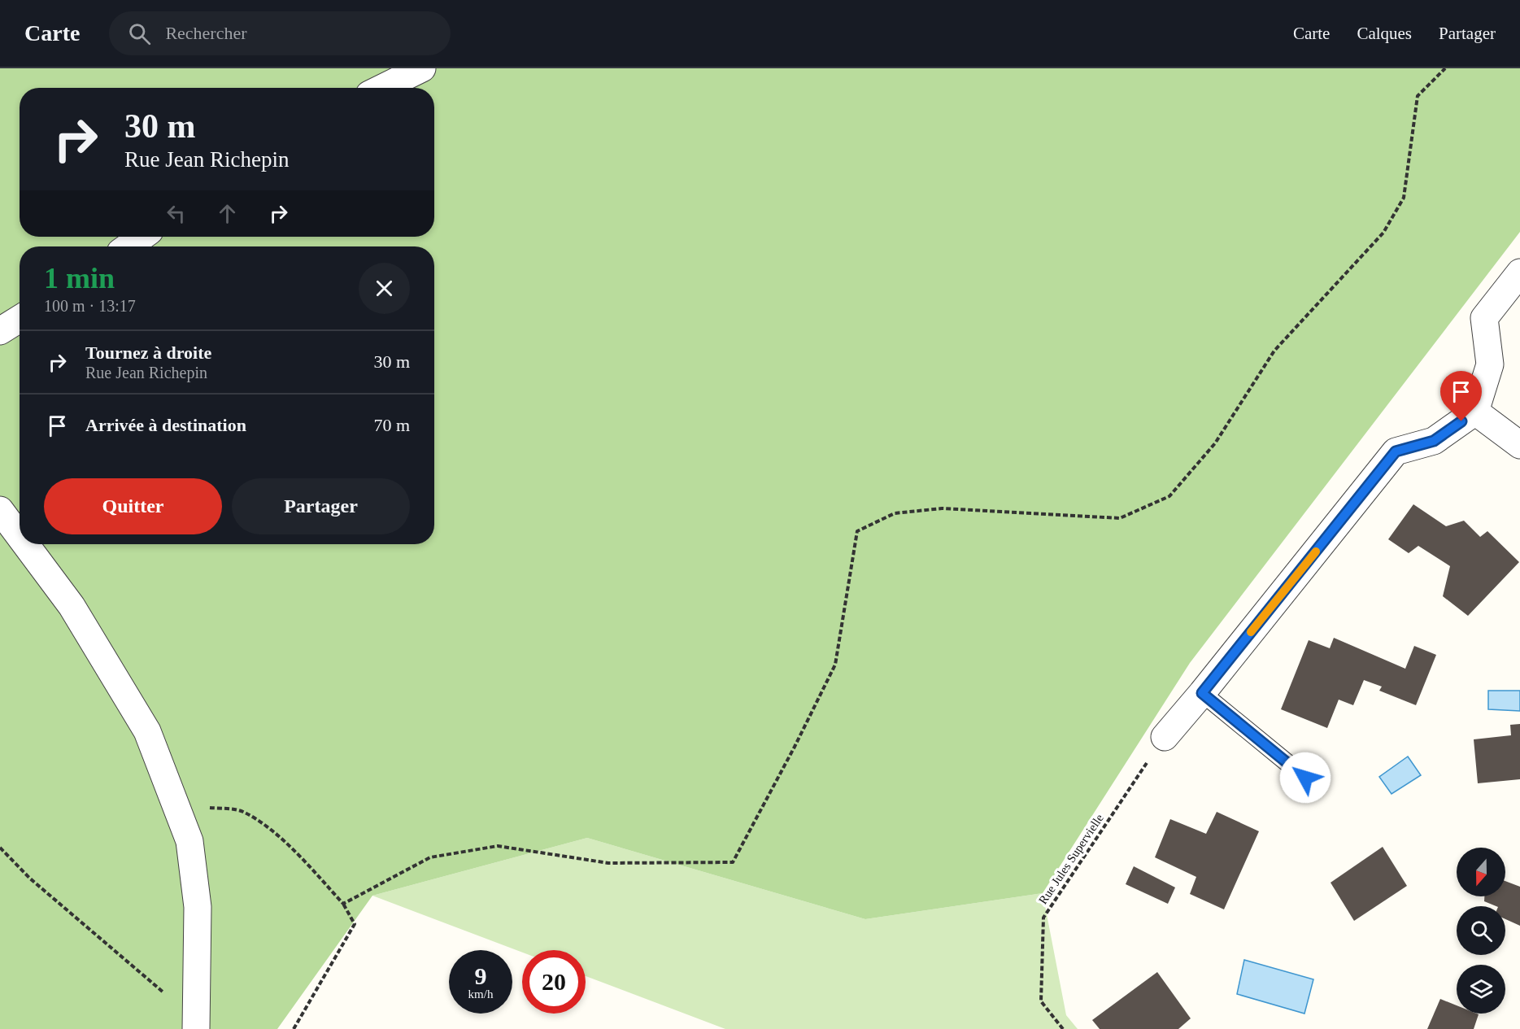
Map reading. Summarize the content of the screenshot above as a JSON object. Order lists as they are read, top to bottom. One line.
{"streets":{"path":["Rue Jules Supervielle"]},"north":"bottom","page":{"header":"Carte","search":"Rechercher","nav":["Carte","Calques","Partager"],"turn":["30 m","Rue Jean Richepin"],"heading":["1 min","100 m · 13:17"],"list":[{"name":"Tournez à droite","note":"Rue Jean Richepin","value":"30 m"},{"name":"Arrivée à destination","value":"70 m"}],"buttons":["Quitter","Partager"],"speed":"9 km/h","limit":"20"}}
